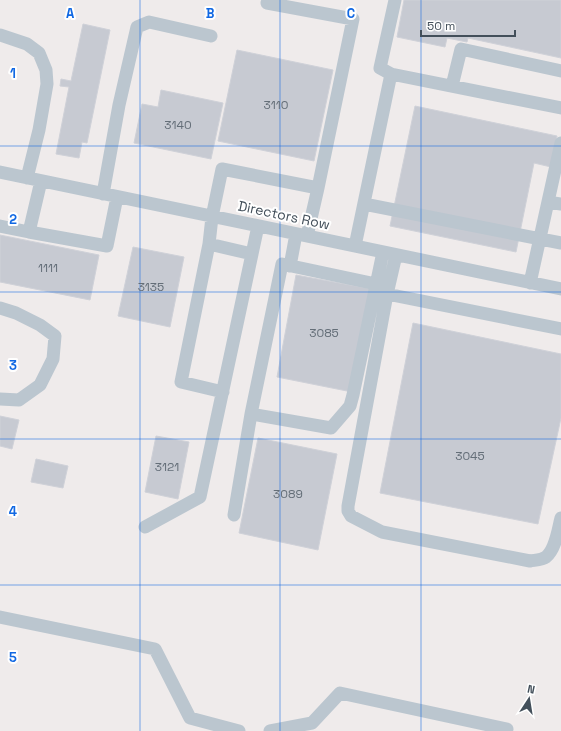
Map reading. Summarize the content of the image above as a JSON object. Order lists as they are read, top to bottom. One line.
{"streets":{"street":["Directors Row"]},"house_numbers":["3110","3140","1111","3135","3085","3045","3121","3089"],"scale_bar":"50 m","north":"top","grid":{"columns":["A","B","C"],"rows":["1","2","3","4","5"]}}
